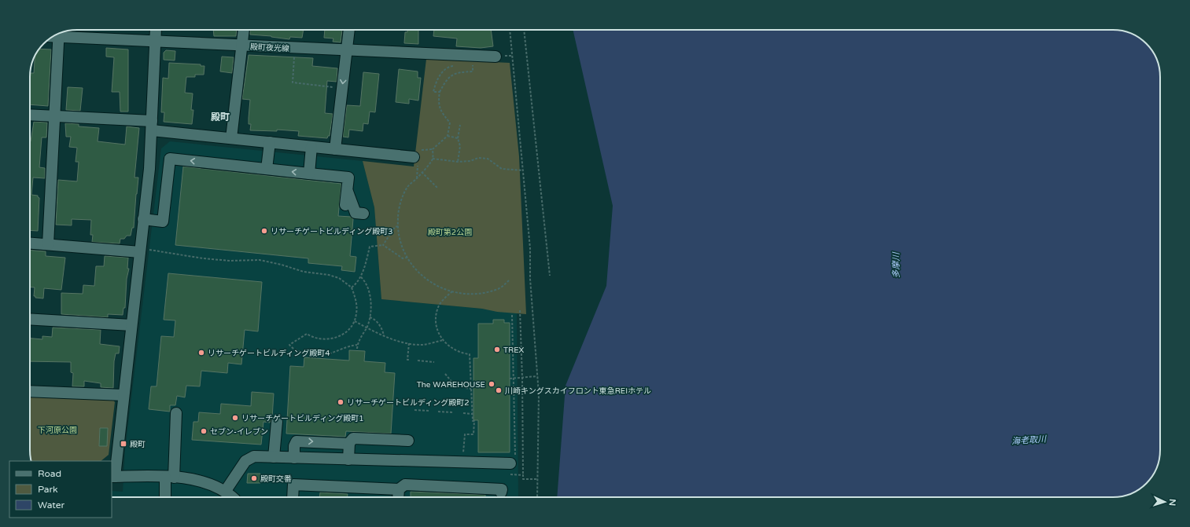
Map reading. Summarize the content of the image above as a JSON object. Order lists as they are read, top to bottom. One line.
{"streets":{"street":["殿町夜光線"]},"districts":["殿町"],"water":["多摩川","海老取川"],"parks":["殿町第2公園","下河原公園"],"places":{"other":["リサーチゲートビルディング殿町3","TREX","リサーチゲートビルディング殿町4","The WAREHOUSE","川崎キングスカイフロント東急REIホテル","リサーチゲートビルディング殿町2","リサーチゲートビルディング殿町1","セブン-イレブン","殿町交番"],"transit":["殿町"]},"legend":["Road","Park","Water"],"north":"right"}
